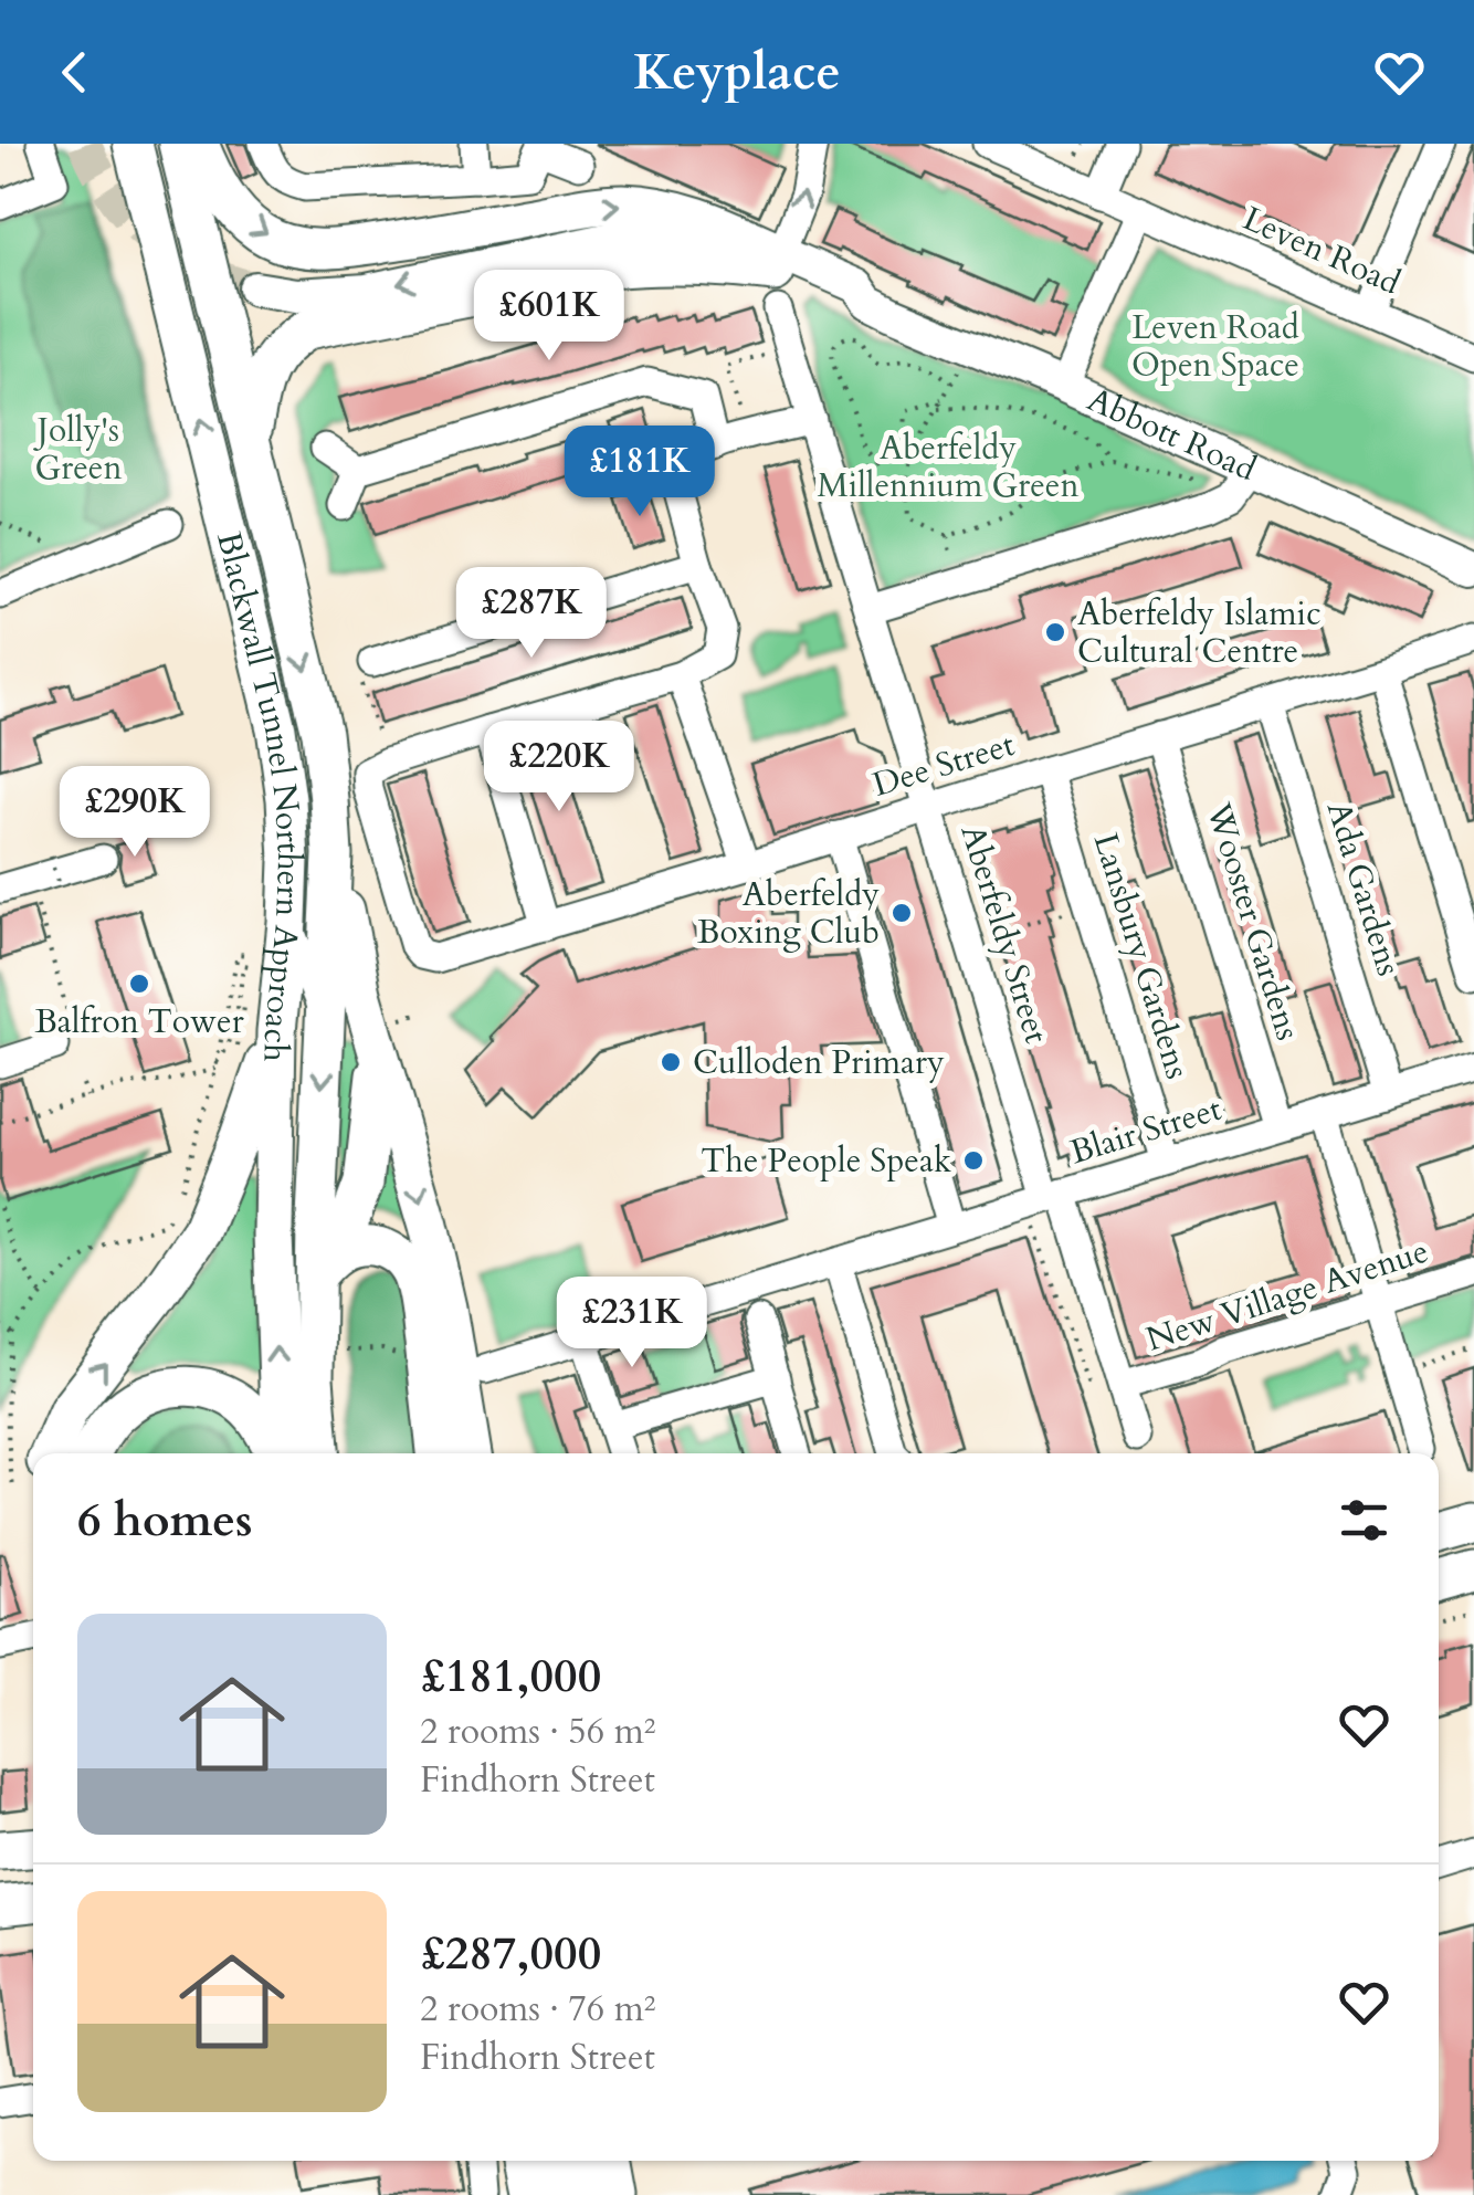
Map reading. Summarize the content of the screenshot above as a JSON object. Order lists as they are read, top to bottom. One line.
{"streets":{"highway":["Blackwall Tunnel Northern Approach"],"main road":["Abbott Road"],"street":["Leven Road","Dee Street","Ada Gardens","Wooster Gardens","Aberfeldy Street","Lansbury Gardens","Blair Street","New Village Avenue"]},"crossings":[["Abbott Road","Aberfeldy Street"],["Dee Street","Ada Gardens"],["Dee Street","Wooster Gardens"],["Dee Street","Aberfeldy Street"],["Dee Street","Lansbury Gardens"],["Ada Gardens","Blair Street"],["Wooster Gardens","Blair Street"],["Aberfeldy Street","Blair Street"],["Aberfeldy Street","New Village Avenue"],["Lansbury Gardens","Blair Street"]],"one_way":["Abbott Road"],"parks":["Leven Road Open Space","Jolly's Green","Aberfeldy Millennium Green"],"places":["Aberfeldy Islamic Cultural Centre","Aberfeldy Boxing Club","Balfron Tower","Culloden Primary","The People Speak"],"page":{"header":"Keyplace","price":["£601K","£181K","£287K","£220K","£290K","£231K"],"heading":"6 homes","list":[{"name":"£181,000","note":"2 rooms · 56 m² · Findhorn Street"},{"name":"£287,000","note":"2 rooms · 76 m² · Findhorn Street"}]}}
